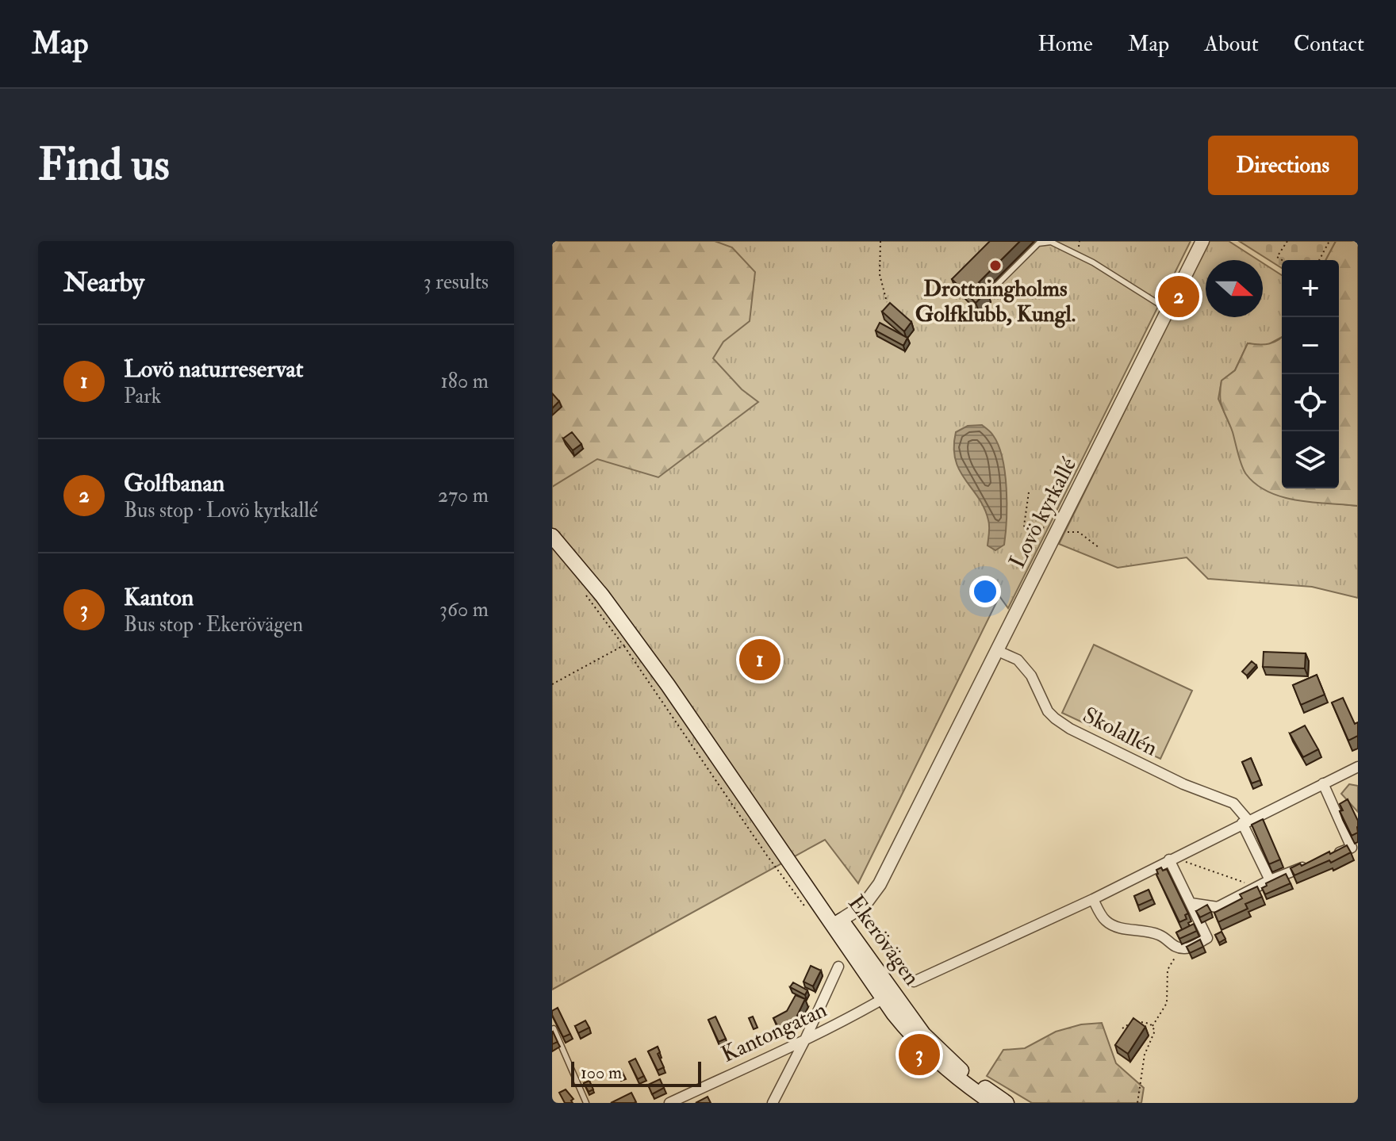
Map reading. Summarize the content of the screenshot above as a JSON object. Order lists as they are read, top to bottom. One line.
{"streets":{"main road":["Ekerövägen"],"street":["Lovö kyrkallé","Skolallén","Kantongatan"]},"crossings":[["Lovö kyrkallé","Skolallén"],["Lovö kyrkallé","Ekerövägen"],["Ekerövägen","Kantongatan"]],"places":["Drottningholms Golfklubb, Kungl."],"scale_bar":"100 m","north":"right","page":{"header":"Map","nav":["Home","Map","About","Contact"],"buttons":"Directions","title":"Find us","heading":["Nearby","3 results"],"map_buttons":["+","−"],"pins":["2","1","3"],"list":[{"mark":"1","name":"Lovö naturreservat","note":"Park","value":"180 m"},{"mark":"2","name":"Golfbanan","note":"Bus stop · Lovö kyrkallé","value":"270 m"},{"mark":"3","name":"Kanton","note":"Bus stop · Ekerövägen","value":"360 m"}],"scale":"100 m"}}
